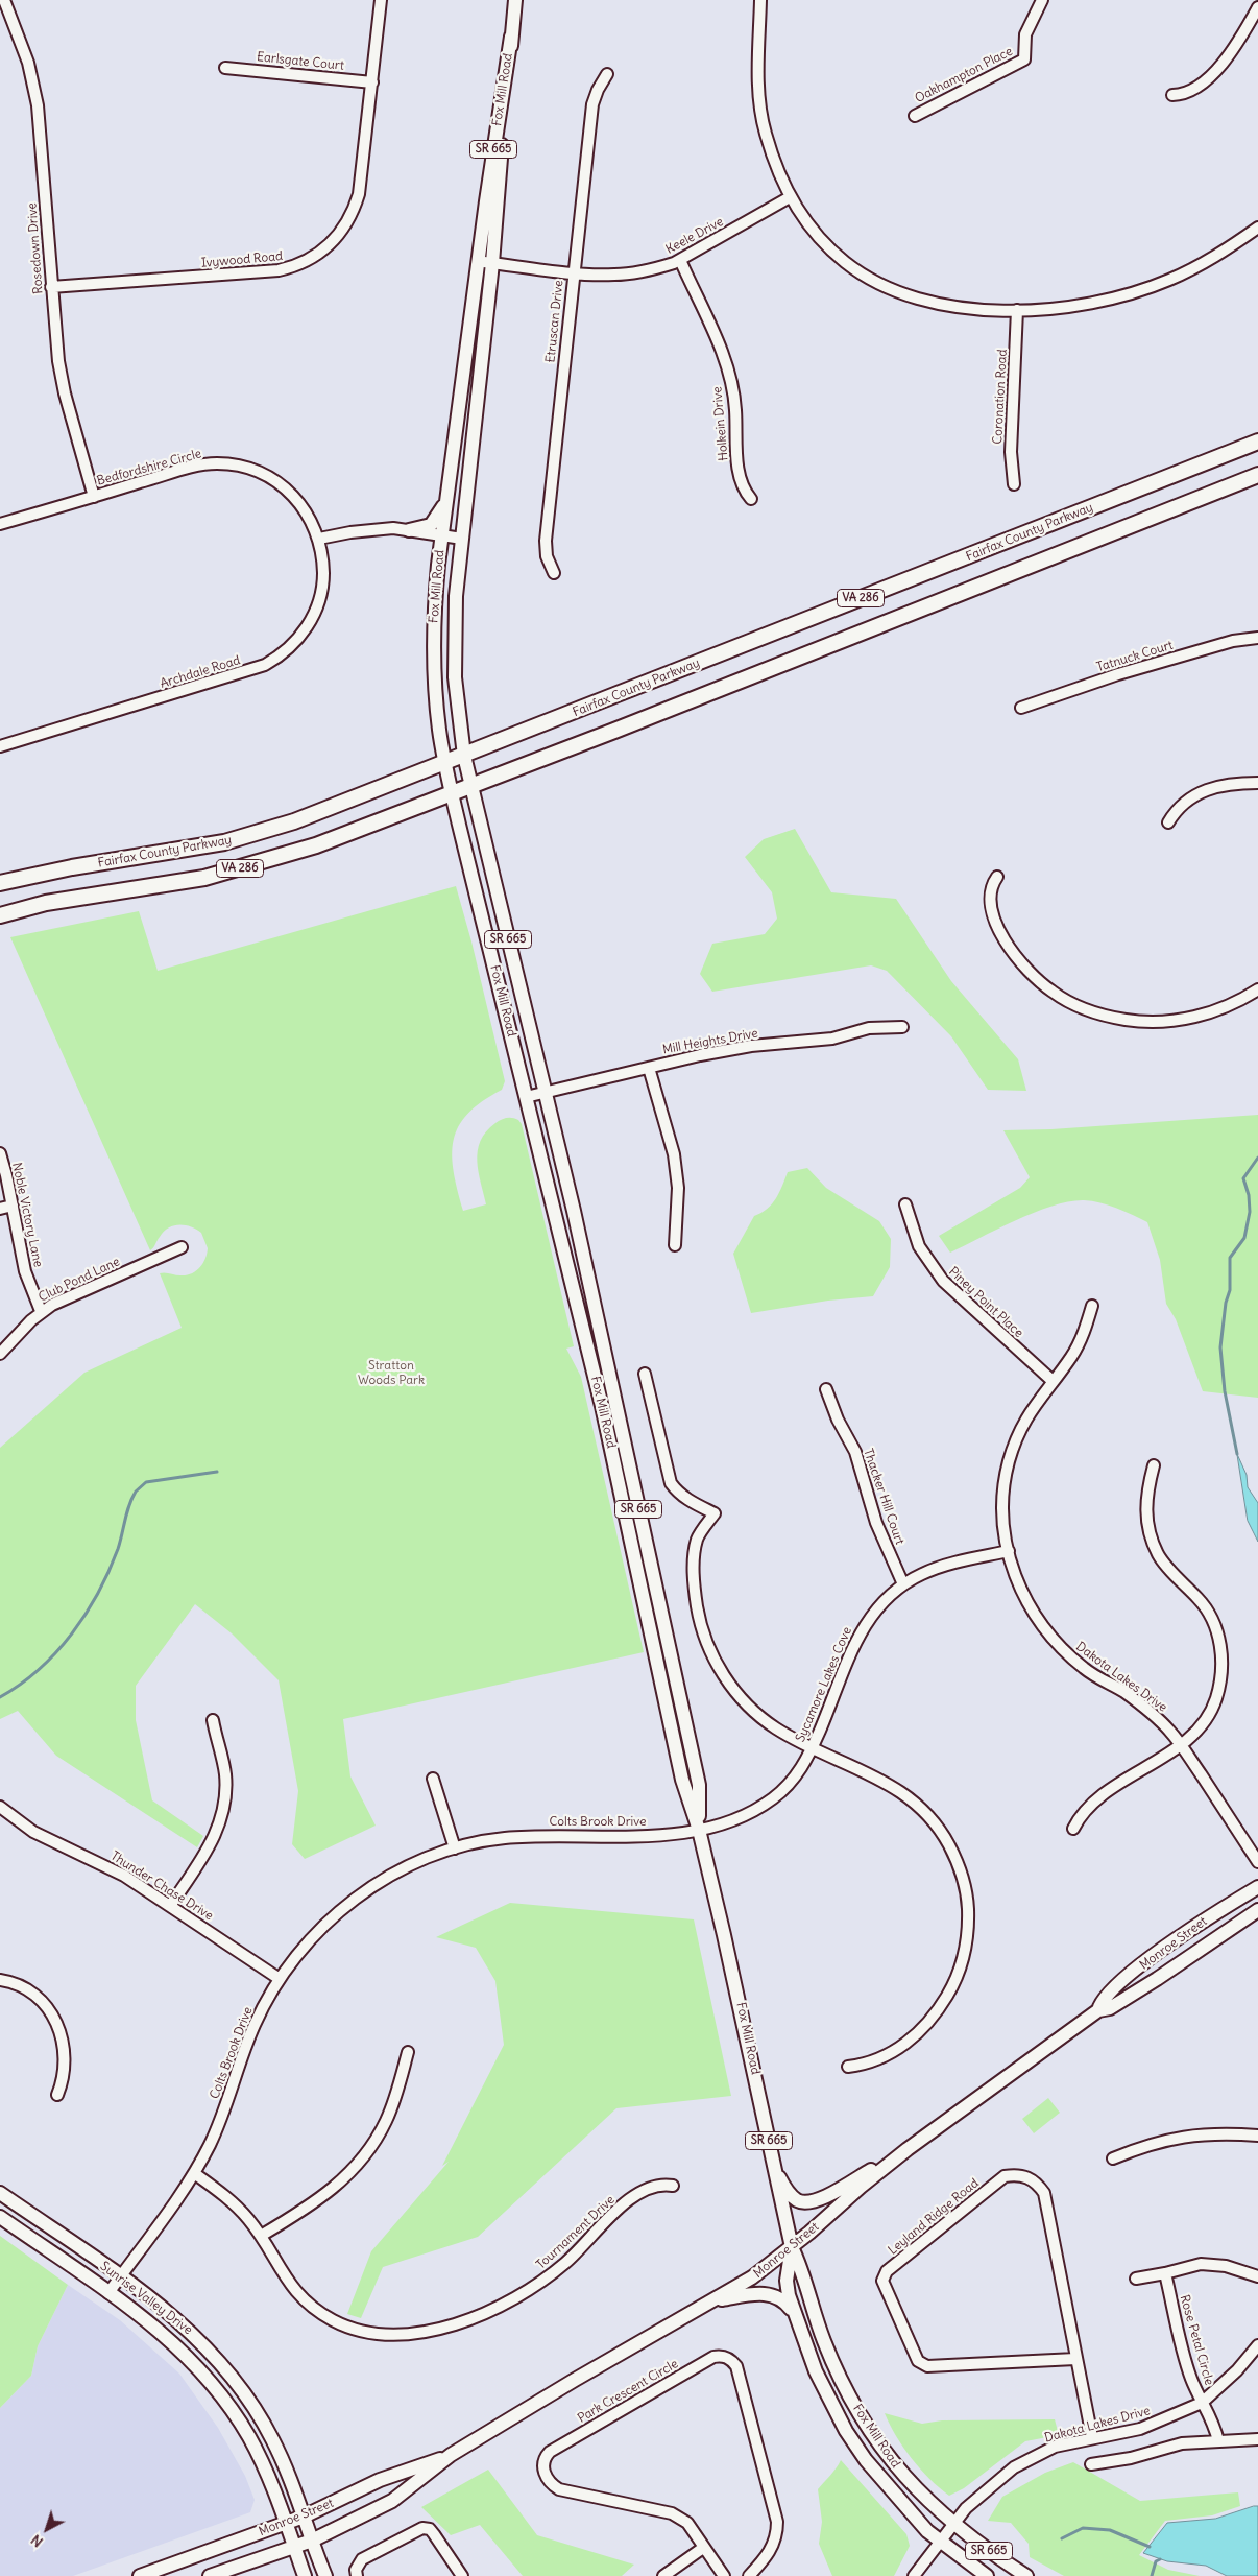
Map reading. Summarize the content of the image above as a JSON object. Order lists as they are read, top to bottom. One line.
{"streets":{"highway":["Fairfax County Parkway","VA 286"],"main road":["Fox Mill Road","SR 665","Monroe Street","Sunrise Valley Drive"],"street":["Earlsgate Court","Oakhampton Place","Keele Drive","Rosedown Drive","Ivywood Road","Etruscan Drive","Coronation Road","Holkein Drive","Bedfordshire Circle","Tatnuck Court","Archdale Road","Mill Heights Drive","Noble Victory Lane","Club Pond Lane","Piney Point Place","Thacker Hill Court","Dakota Lakes Drive","Sycamore Lakes Cove","Colts Brook Drive","Thunder Chase Drive","Leyland Ridge Road","Tournament Drive","Rose Petal Circle","Park Crescent Circle"]},"crossings":[["Earlsgate Court","Ivywood Road"],["Fox Mill Road","Keele Drive"],["Fox Mill Road","Fairfax County Parkway"],["Fox Mill Road","VA 286"],["Fox Mill Road","Mill Heights Drive"],["Fox Mill Road","Dakota Lakes Drive"],["Fox Mill Road","Sycamore Lakes Cove"],["Fox Mill Road","Colts Brook Drive"],["Fox Mill Road","Monroe Street"],["Keele Drive","Etruscan Drive"],["Keele Drive","Holkein Drive"],["Rosedown Drive","Ivywood Road"],["Rosedown Drive","Bedfordshire Circle"],["Bedfordshire Circle","Archdale Road"],["Noble Victory Lane","Club Pond Lane"],["Piney Point Place","Dakota Lakes Drive"],["Thacker Hill Court","Sycamore Lakes Cove"],["Dakota Lakes Drive","Sycamore Lakes Cove"],["Dakota Lakes Drive","Leyland Ridge Road"],["Dakota Lakes Drive","Rose Petal Circle"],["Sycamore Lakes Cove","Colts Brook Drive"],["Colts Brook Drive","Thunder Chase Drive"],["Colts Brook Drive","Tournament Drive"],["Colts Brook Drive","Sunrise Valley Drive"],["Monroe Street","Sunrise Valley Drive"]],"parks":["Stratton Woods Park"],"north":"bottom left"}
